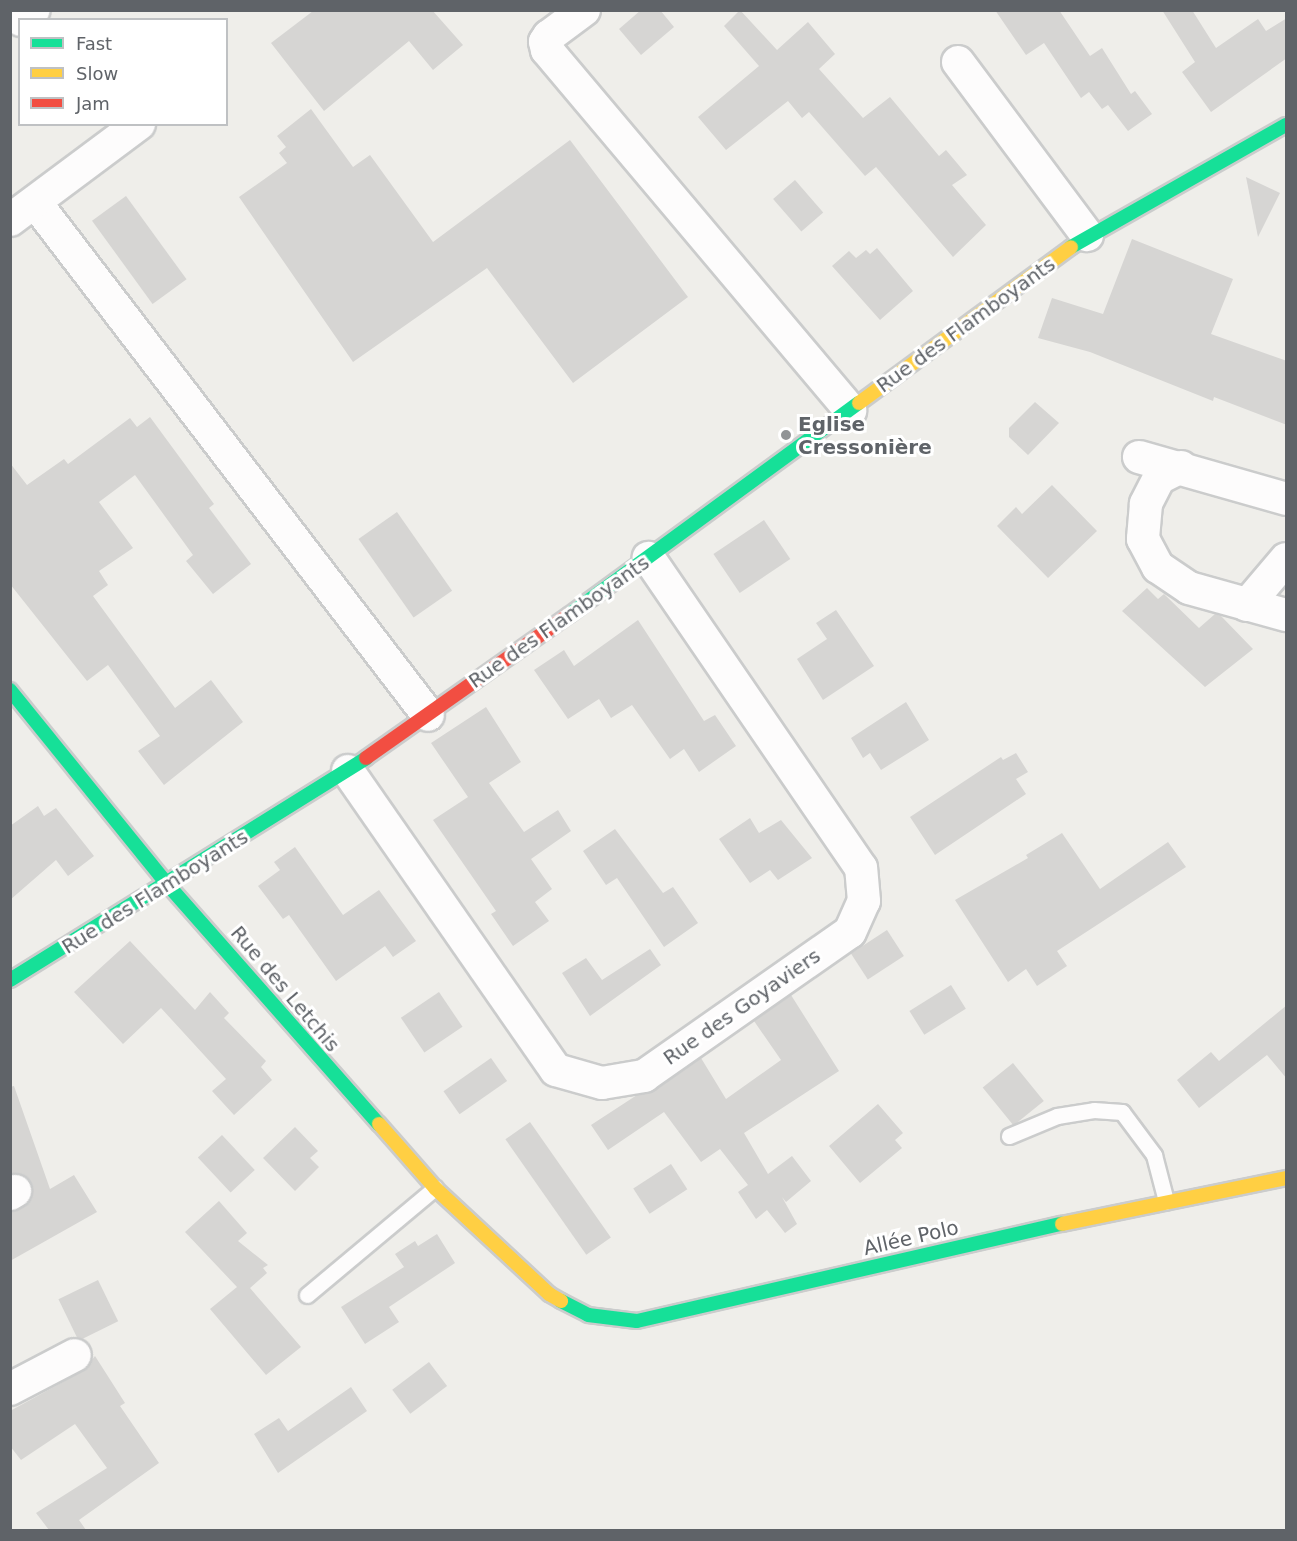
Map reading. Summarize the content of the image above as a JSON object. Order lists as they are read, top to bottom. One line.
{"streets":{"street":["Rue des Flamboyants","Rue des Letchis","Rue des Goyaviers","Allée Polo"]},"crossings":[["Rue des Flamboyants","Rue des Letchis"],["Rue des Flamboyants","Rue des Goyaviers"],["Rue des Letchis","Allée Polo"]],"places":["Eglise Cressonière"],"legend":["Fast","Slow","Jam"]}
